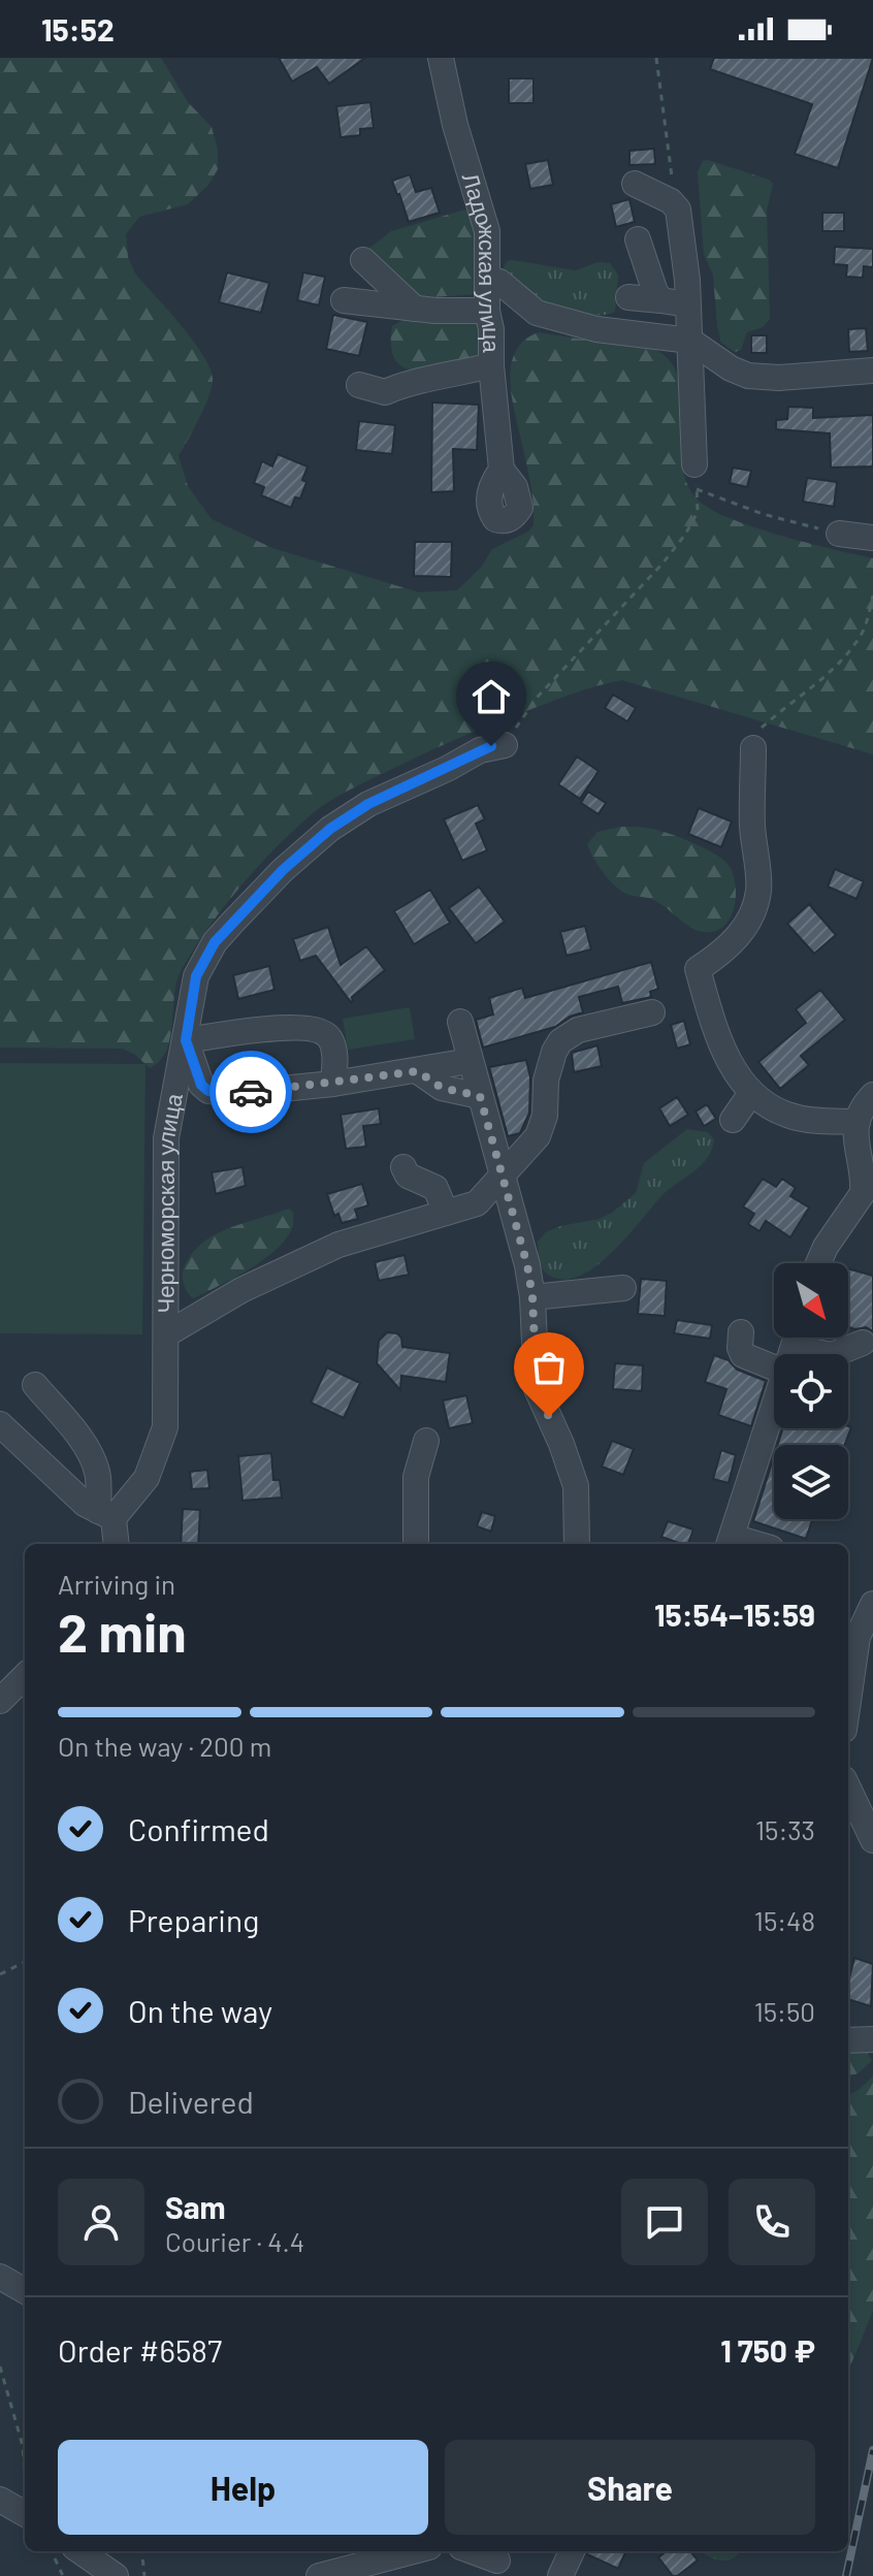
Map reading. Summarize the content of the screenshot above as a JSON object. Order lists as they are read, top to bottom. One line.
{"streets":{"street":["Ладожская улица","Черноморская улица"]},"north":"bottom right","page":{"status":"15:52","heading":["2 min","Arriving in","15:54–15:59"],"panel":["Sam","Courier · 4.4","Order #6587","1 750 ₽"],"bar":"On the way · 200 m","list":[["Confirmed","15:33"],["Preparing","15:48"],["On the way","15:50"],"Delivered"],"buttons":["Help","Share"]}}
